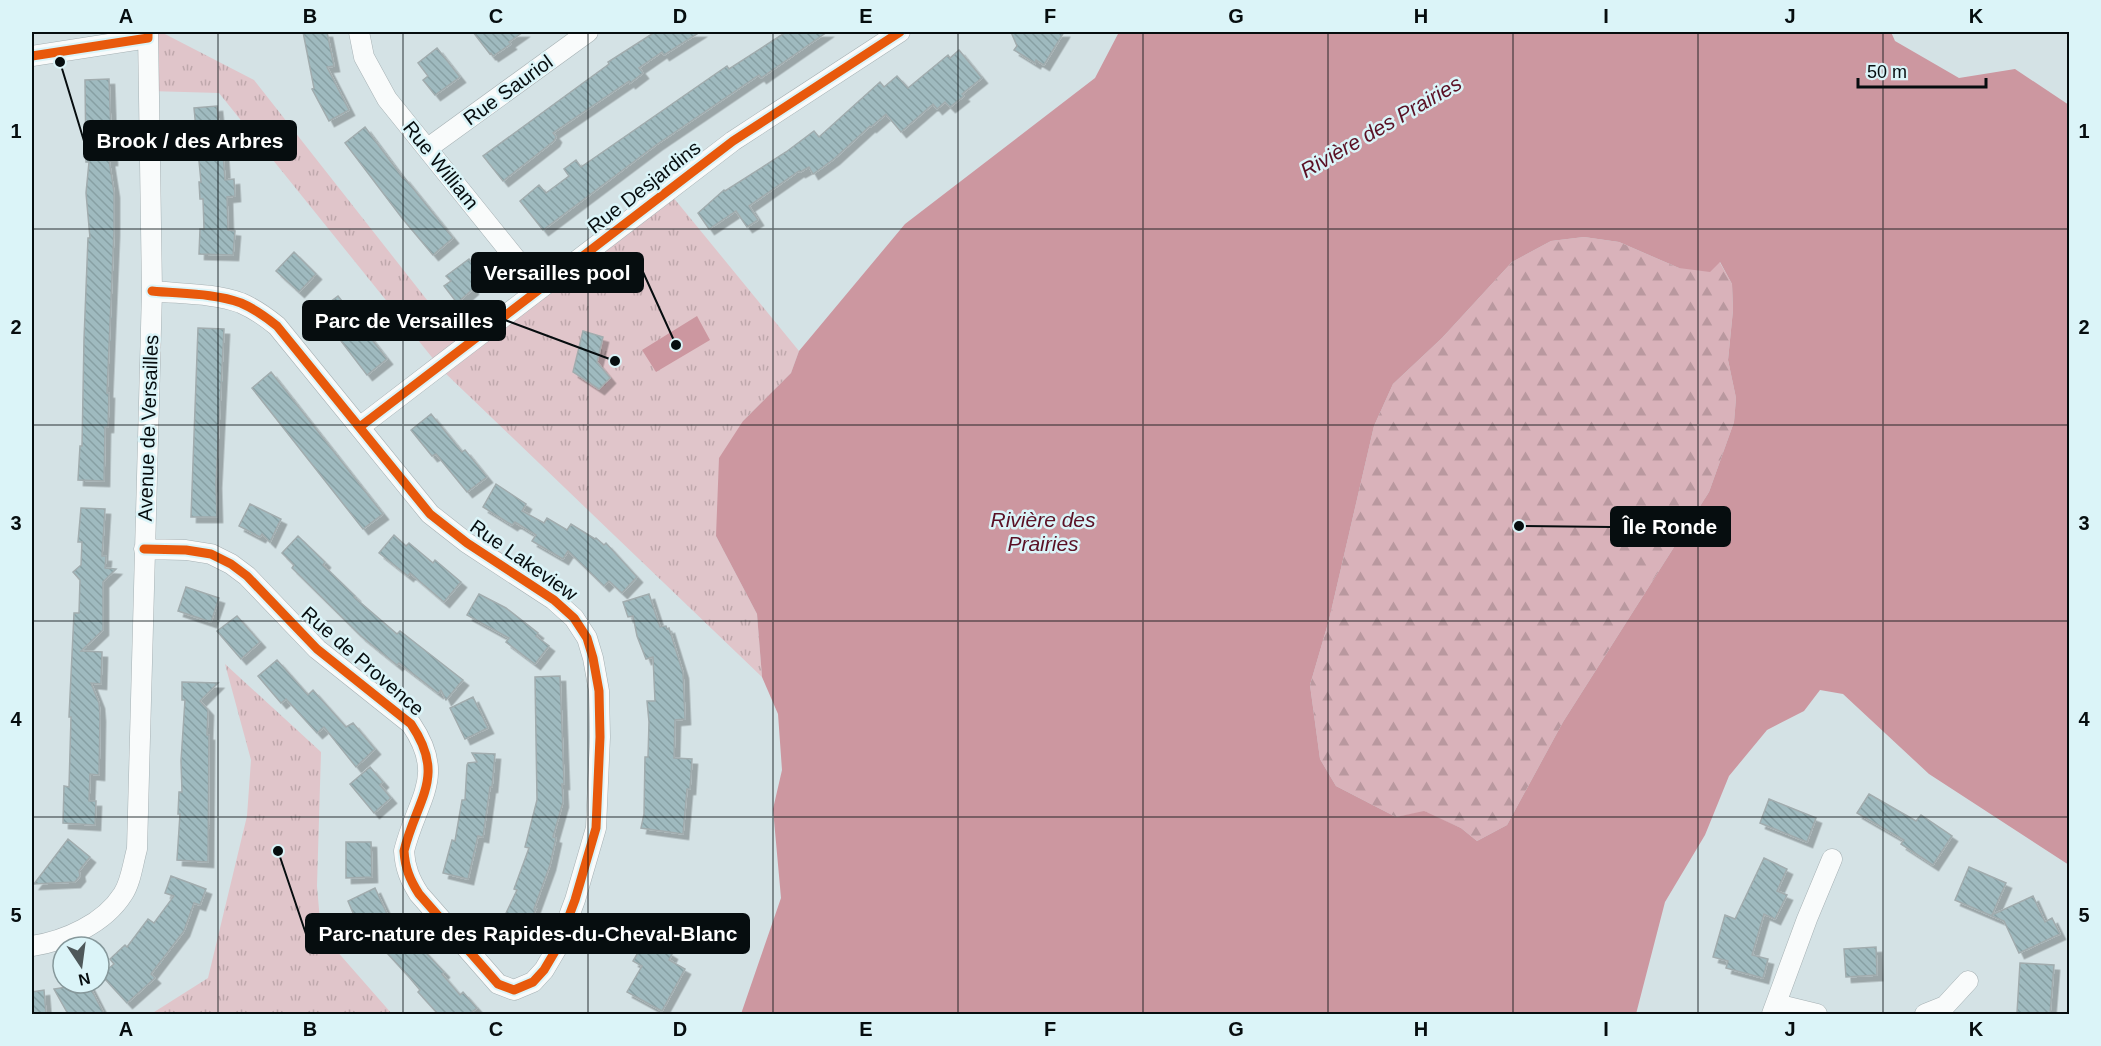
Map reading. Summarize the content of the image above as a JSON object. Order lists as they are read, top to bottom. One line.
{"streets":{"street":["Rue Sauriol","Rue William","Rue Desjardins","Avenue de Versailles","Rue Lakeview","Rue de Provence"]},"crossings":[["Rue Sauriol","Rue William"],["Rue William","Rue Desjardins"],["Rue Desjardins","Rue Lakeview"],["Avenue de Versailles","Rue Lakeview"],["Avenue de Versailles","Rue de Provence"],["Rue Lakeview","Rue de Provence"]],"water":["Rivière des Prairies"],"places":["Brook / des Arbres","Versailles pool","Parc de Versailles","Île Ronde","Parc-nature des Rapides-du-Cheval-Blanc"],"scale_bar":"50 m","north":"bottom","grid":{"columns":["A","B","C","D","E","F","G","H","I","J","K"],"rows":["1","2","3","4","5"]}}
